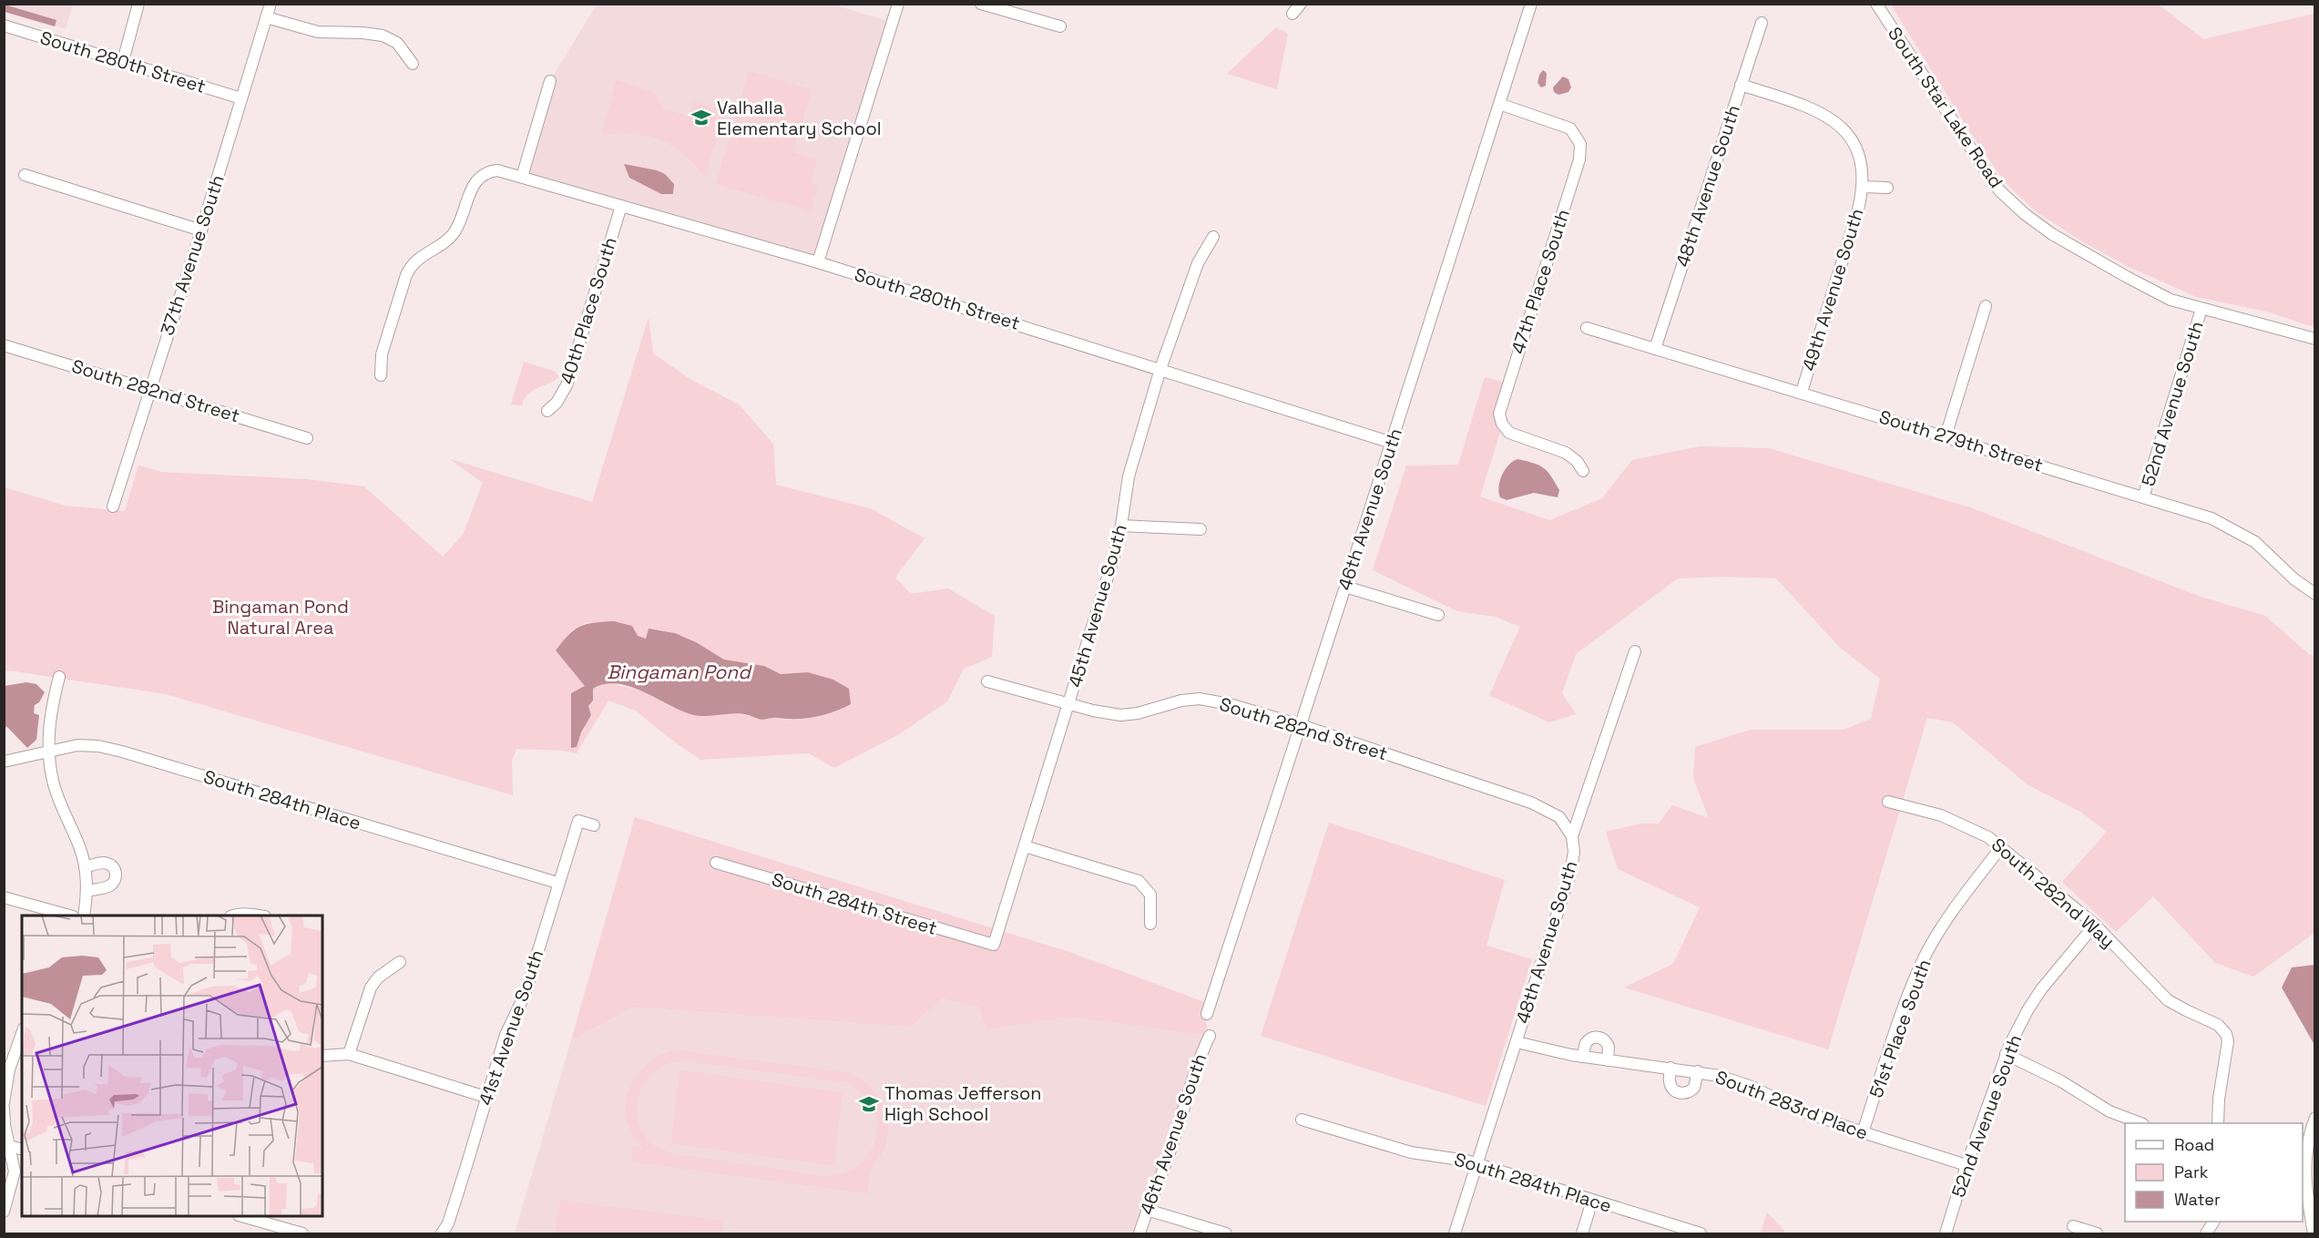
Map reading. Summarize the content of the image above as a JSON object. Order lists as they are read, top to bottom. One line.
{"streets":{"street":["South 280th Street","South Star Lake Road","48th Avenue South","37th Avenue South","47th Place South","49th Avenue South","40th Place South","South 282nd Street","52nd Avenue South","South 279th Street","46th Avenue South","45th Avenue South","South 284th Place","South 282nd Way","South 284th Street","41st Avenue South","51st Place South","South 283rd Place"]},"crossings":[["South 280th Street","37th Avenue South"],["South 280th Street","40th Place South"],["South 280th Street","46th Avenue South"],["South 280th Street","45th Avenue South"],["South Star Lake Road","52nd Avenue South"],["48th Avenue South","49th Avenue South"],["48th Avenue South","South 282nd Street"],["48th Avenue South","South 279th Street"],["48th Avenue South","South 284th Place"],["48th Avenue South","South 283rd Place"],["37th Avenue South","South 282nd Street"],["47th Place South","46th Avenue South"],["49th Avenue South","South 279th Street"],["South 282nd Street","46th Avenue South"],["South 282nd Street","45th Avenue South"],["52nd Avenue South","South 279th Street"],["52nd Avenue South","South 282nd Way"],["52nd Avenue South","South 283rd Place"],["45th Avenue South","South 284th Street"],["South 284th Place","41st Avenue South"],["South 282nd Way","51st Place South"],["51st Place South","South 283rd Place"]],"water":["Bingaman Pond"],"parks":["Bingaman Pond Natural Area"],"places":{"school or university":["Valhalla Elementary School","Thomas Jefferson High School"]},"legend":["Road","Park","Water"]}
